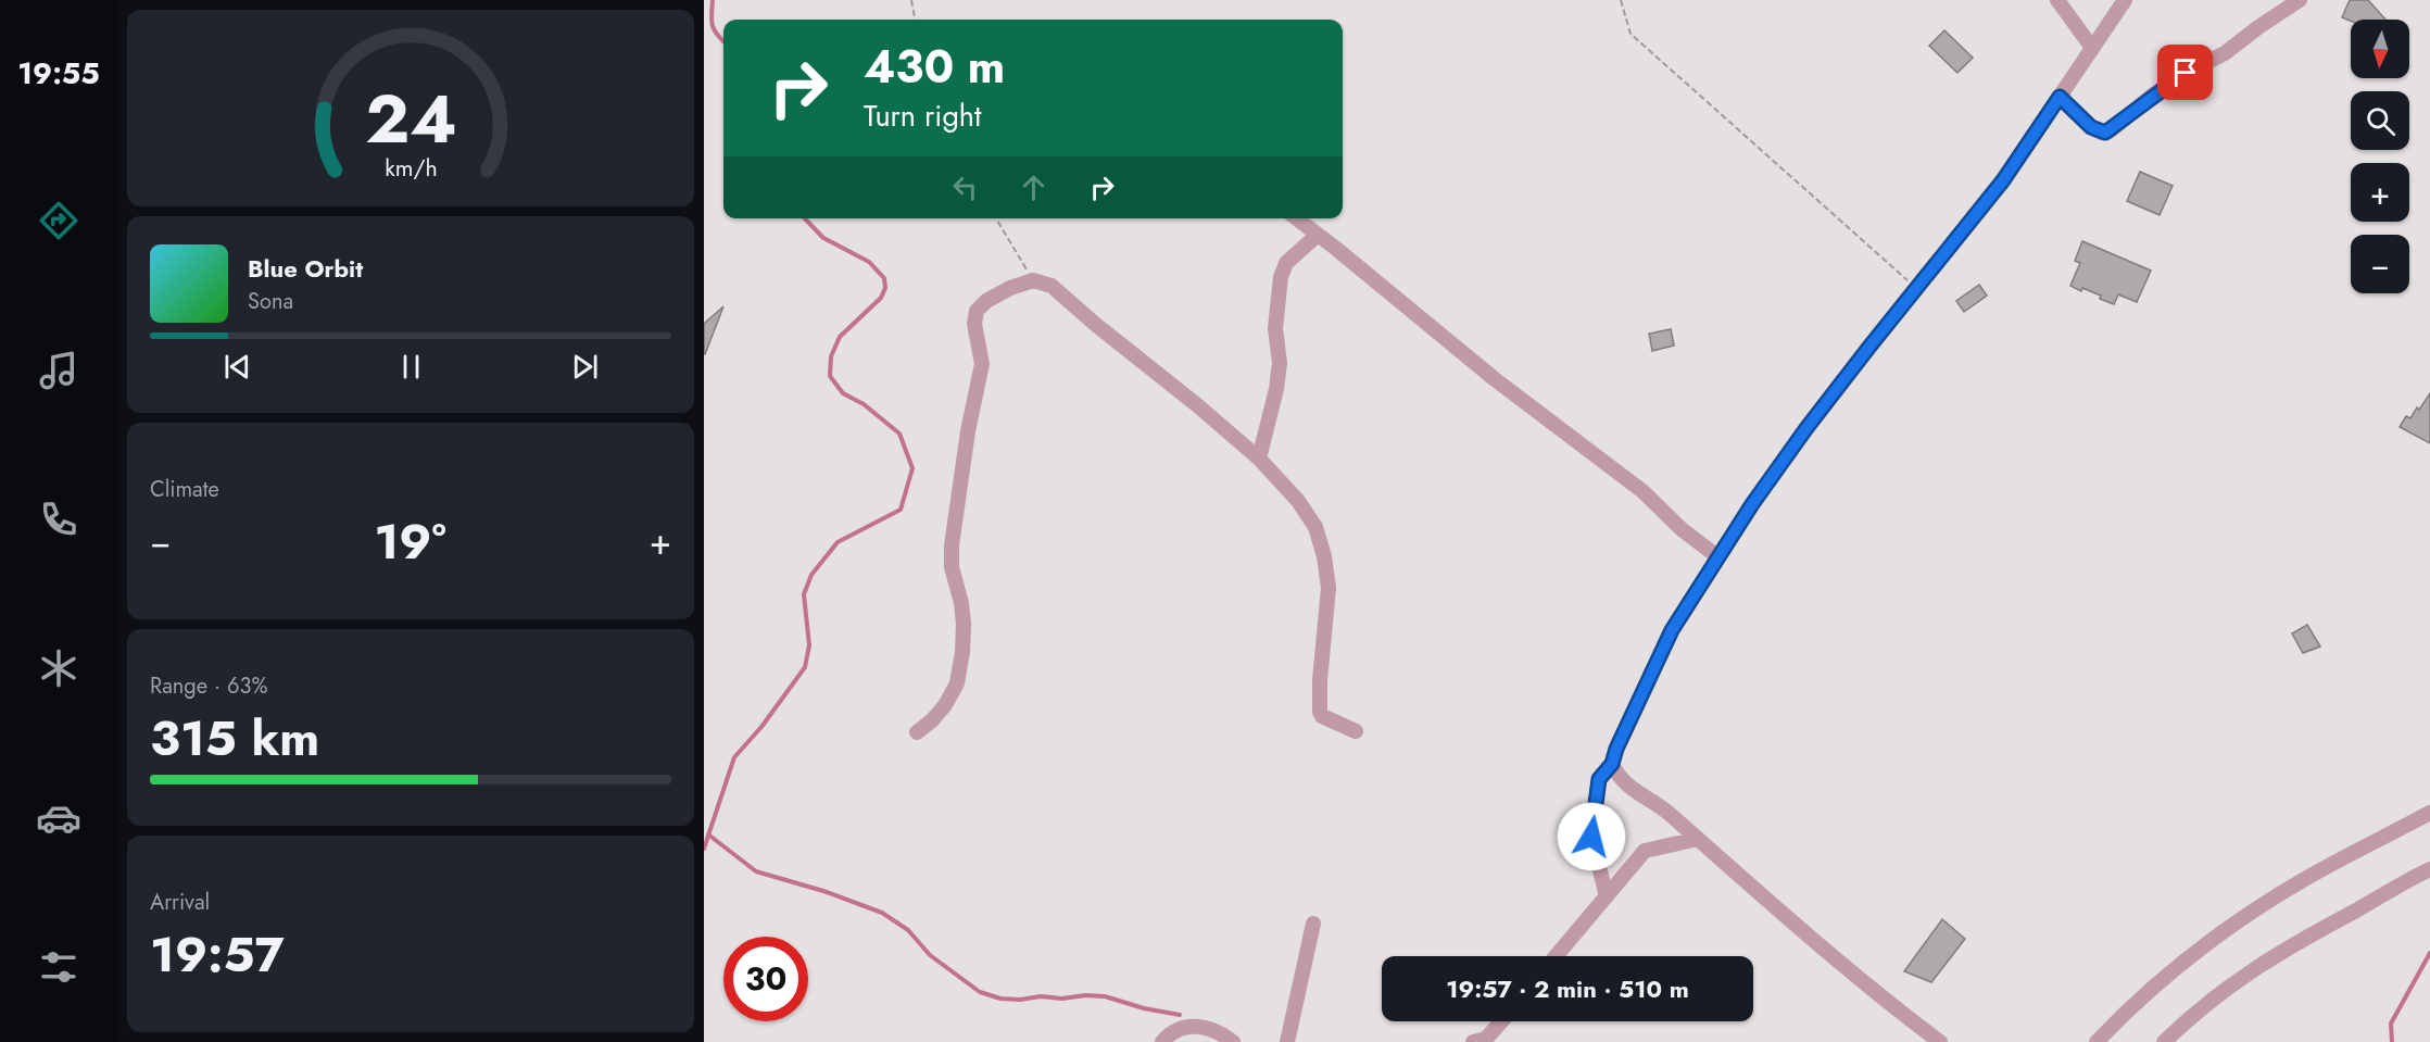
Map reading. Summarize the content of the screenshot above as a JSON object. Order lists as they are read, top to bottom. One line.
{"north":"bottom","page":{"tabs":"19:55","map_buttons":["+","−"],"turn":["430 m","Turn right"],"song":["Blue Orbit","Sona"],"tile":["Climate",["Range · 63%","315 km"],["Arrival","19:57"]],"heat":["−","19°","+"],"limit":"30","trip":"19:57 · 2 min · 510 m","gauge":["24","km/h"]}}
